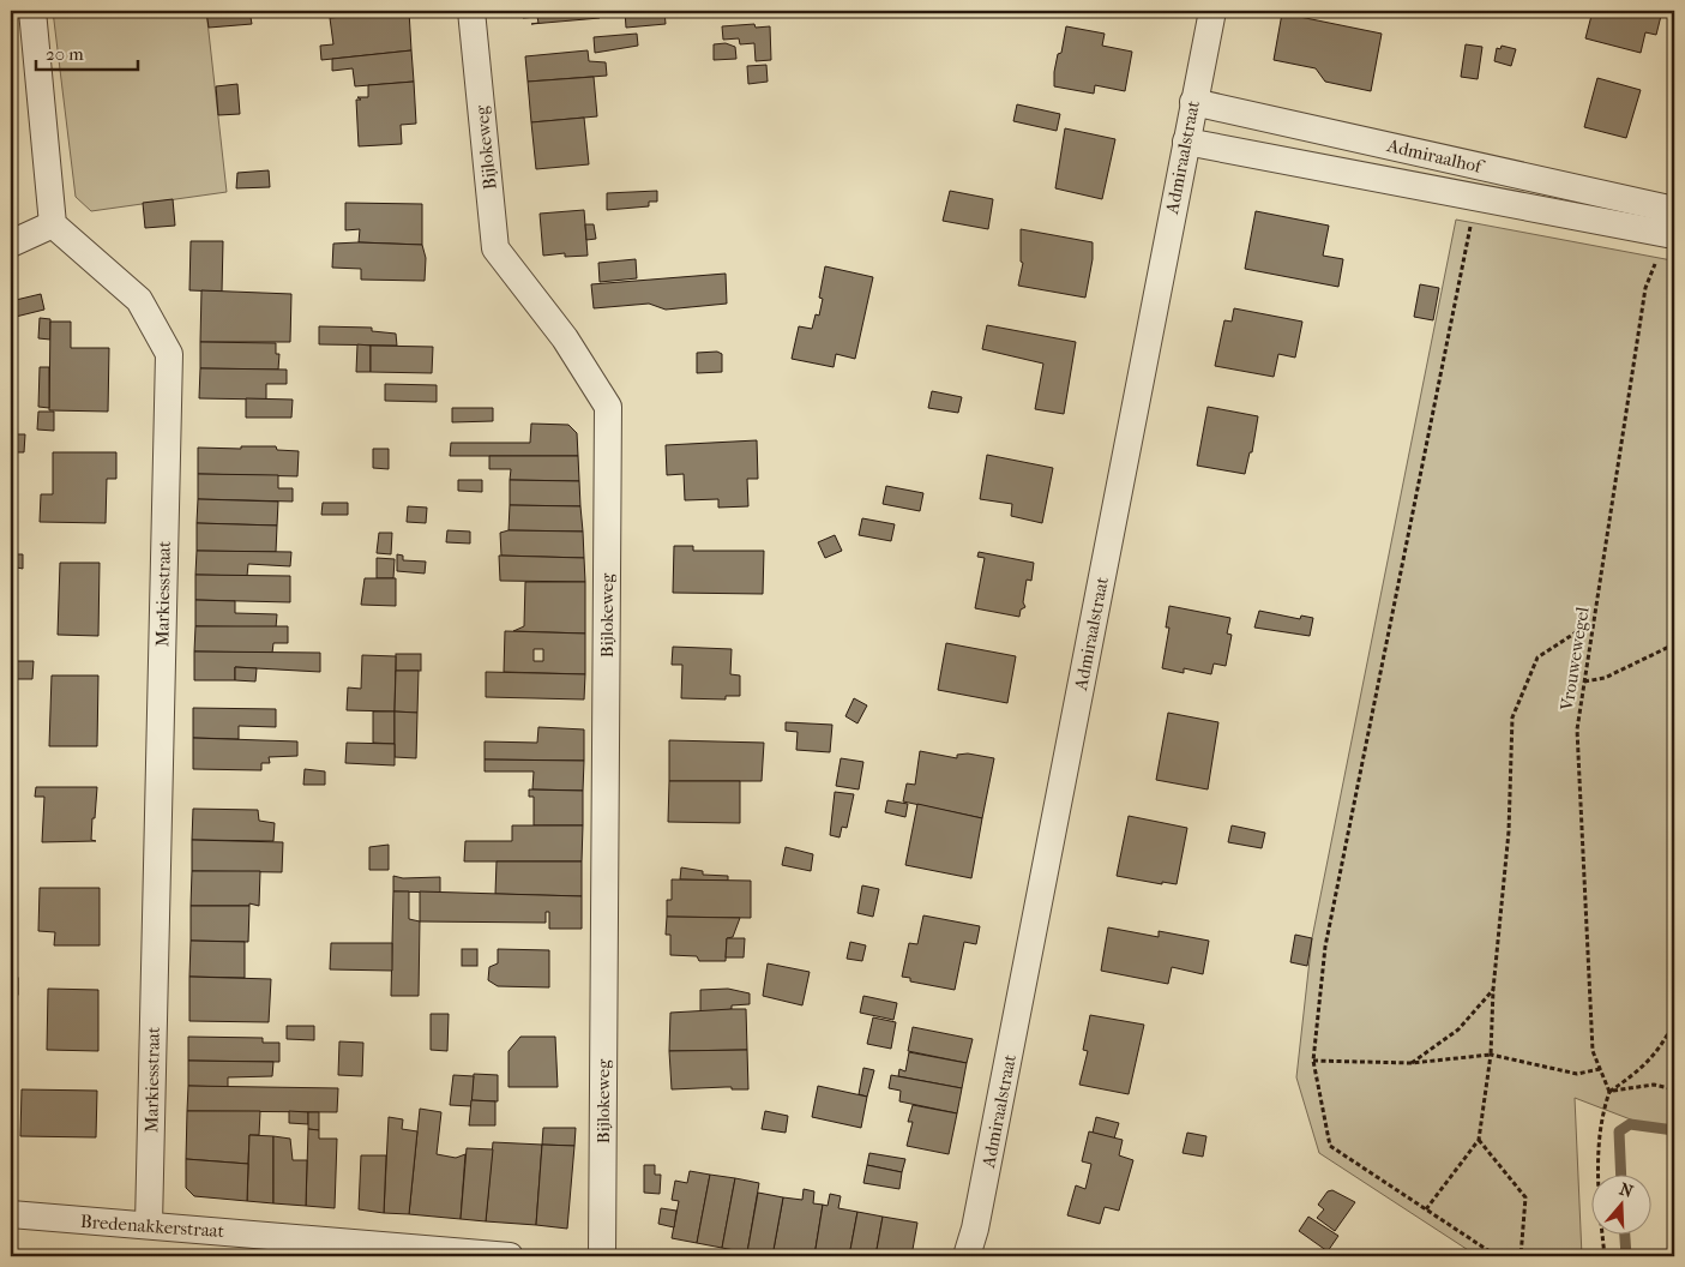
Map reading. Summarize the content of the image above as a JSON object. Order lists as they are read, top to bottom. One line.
{"streets":{"street":["Bijlokeweg","Admiraalhof","Admiraalstraat","Markiesstraat","Bredenakkerstraat"],"path":["Vrouwewegel"]},"crossings":[["Admiraalhof","Admiraalstraat"],["Admiraalhof","Vrouwewegel"],["Markiesstraat","Bredenakkerstraat"]],"scale_bar":"20 m","north":"top"}
